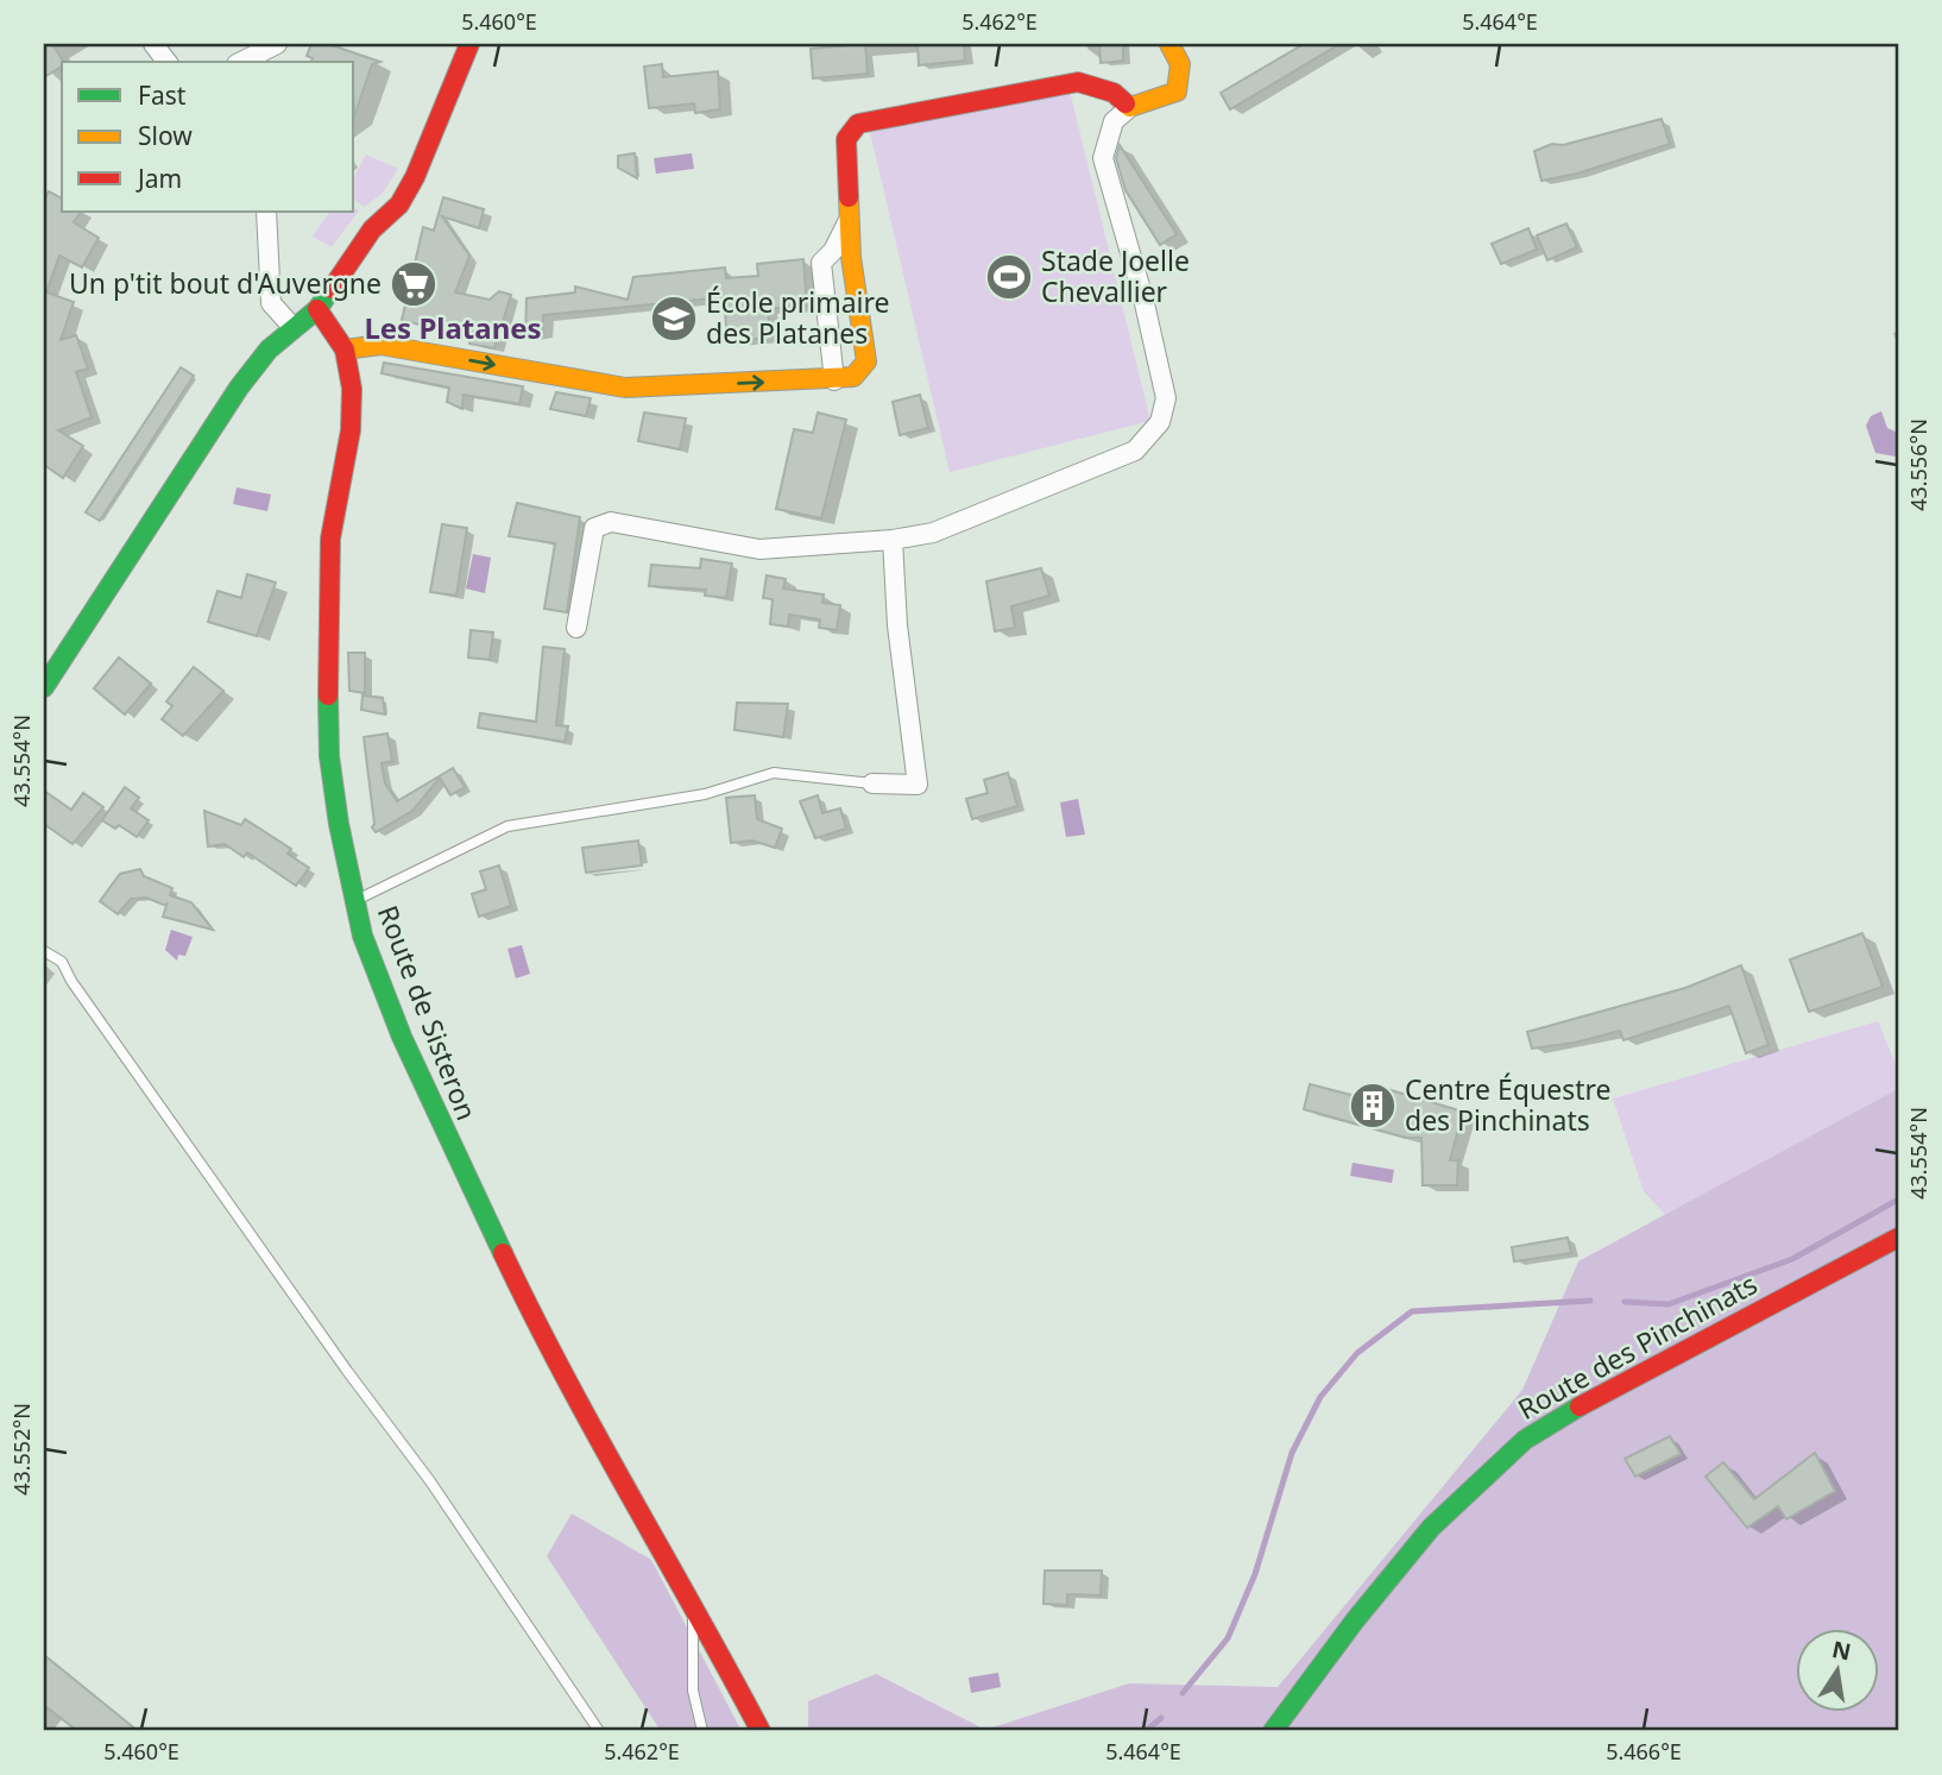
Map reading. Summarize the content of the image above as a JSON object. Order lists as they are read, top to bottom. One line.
{"streets":{"main road":["Route de Sisteron","Route des Pinchinats"]},"districts":["Les Platanes"],"places":{"sports":["Stade Joelle Chevallier"],"supermarket":["Un p'tit bout d'Auvergne"],"school or university":["École primaire des Platanes"],"building":["Centre Équestre des Pinchinats"]},"legend":["Fast","Slow","Jam"],"north":"top","coordinates":["5.460°E","5.462°E","5.464°E","43.556°N","43.554°N","43.552°N","5.466°E"]}
